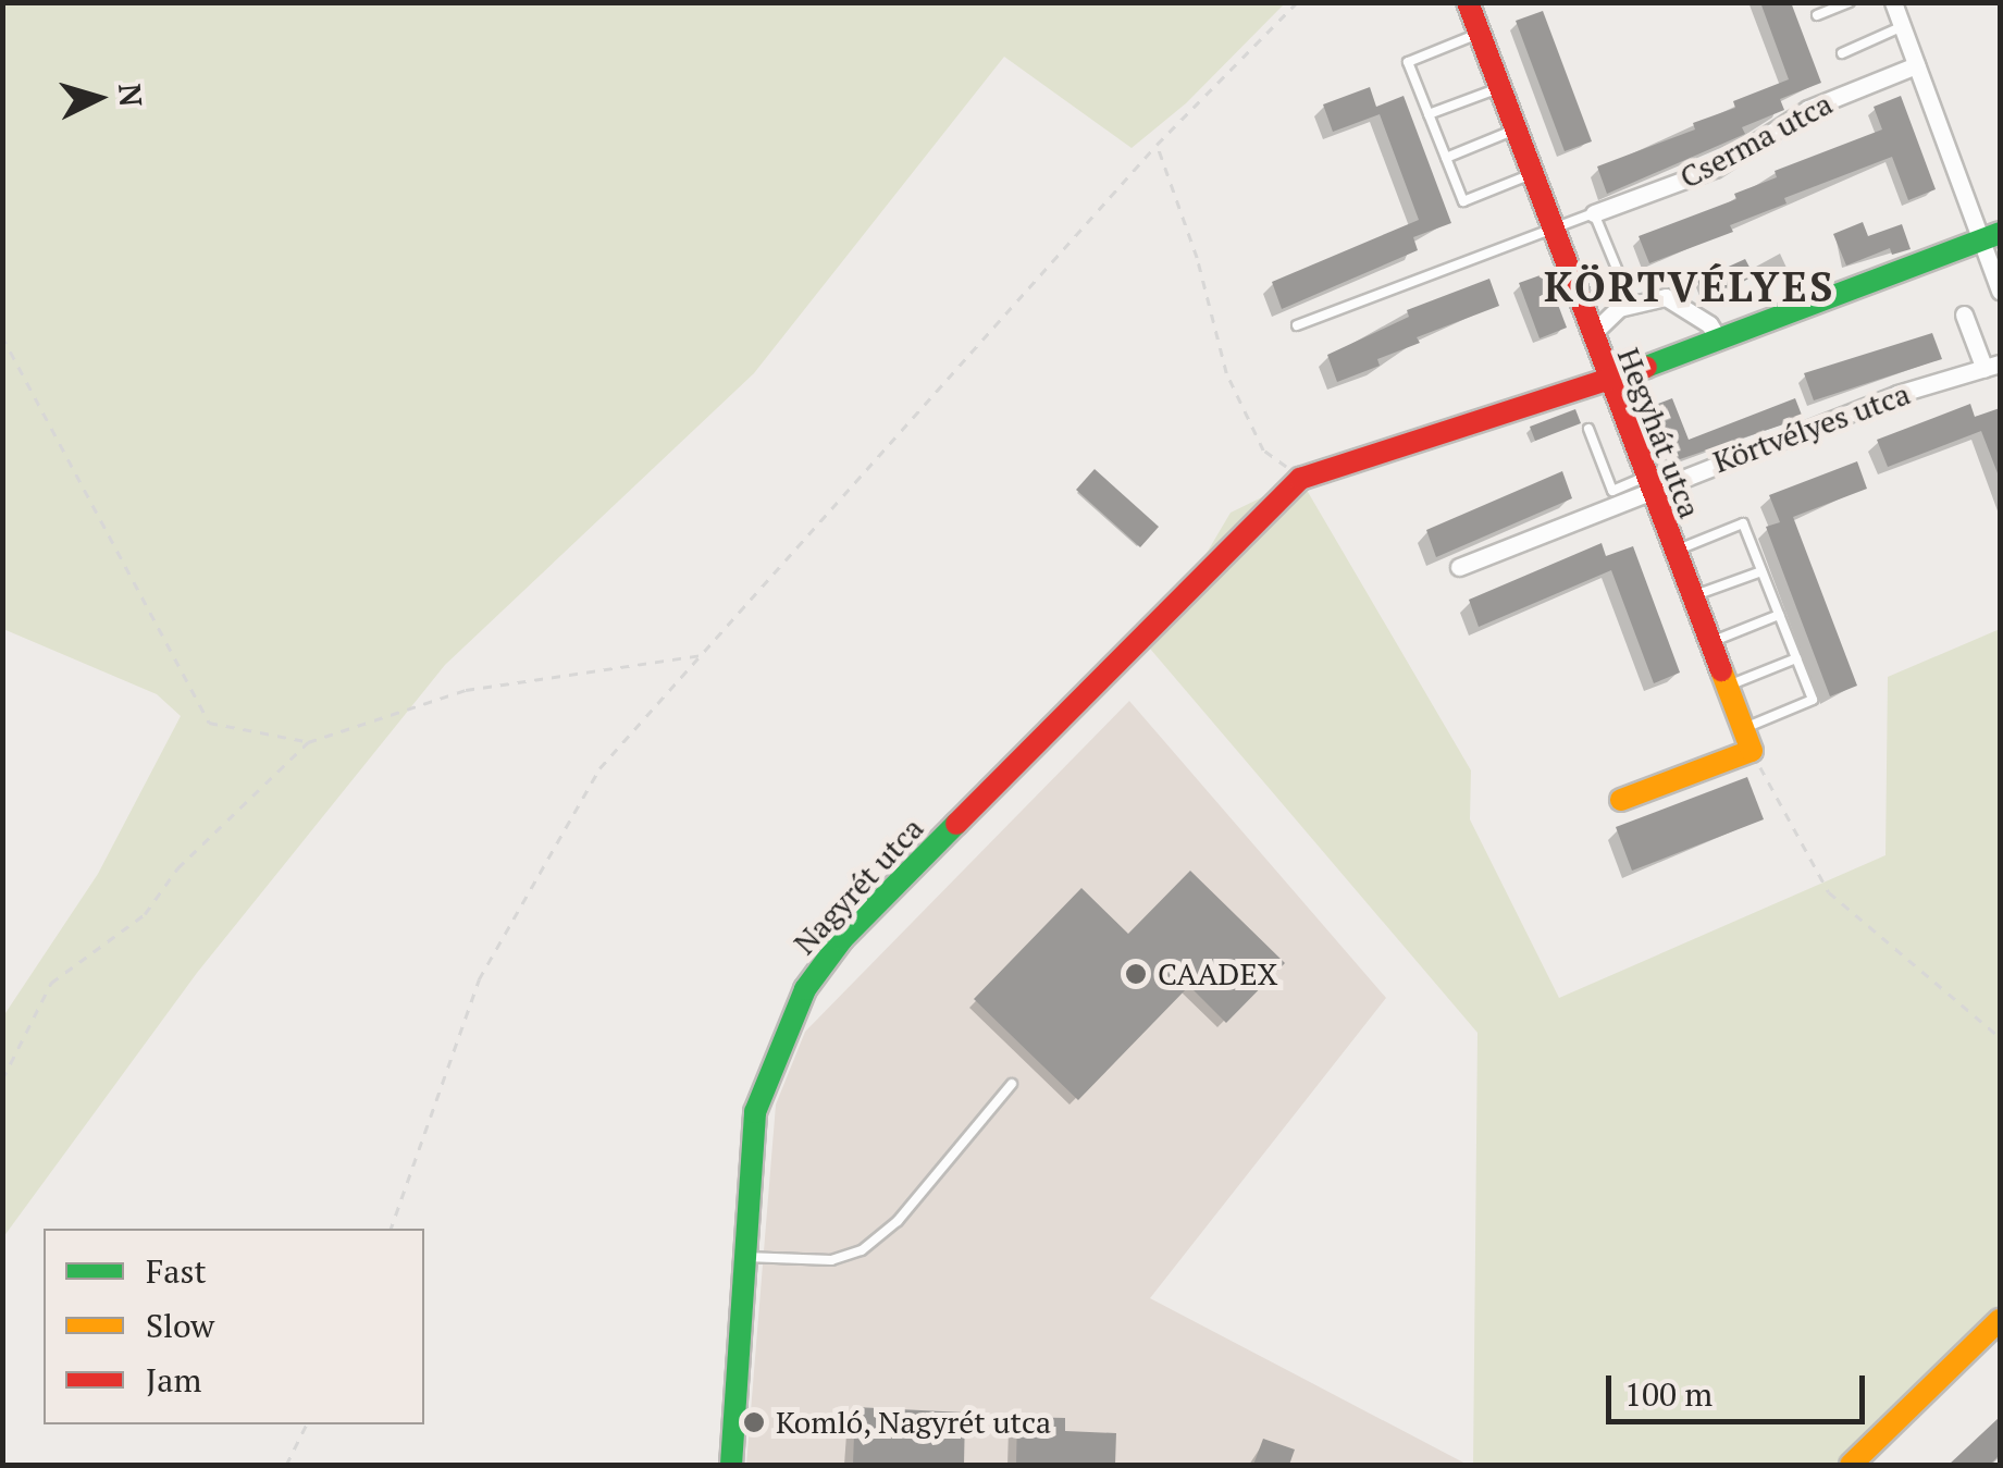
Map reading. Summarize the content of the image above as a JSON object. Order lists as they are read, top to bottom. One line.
{"streets":{"street":["Cserma utca","Körtvélyes utca","Hegyhát utca","Nagyrét utca"]},"crossings":[["Körtvélyes utca","Hegyhát utca"]],"districts":["KÖRTVÉLYES"],"places":["CAADEX","Komló, Nagyrét utca"],"legend":["Fast","Slow","Jam"],"scale_bar":"100 m","north":"right"}
